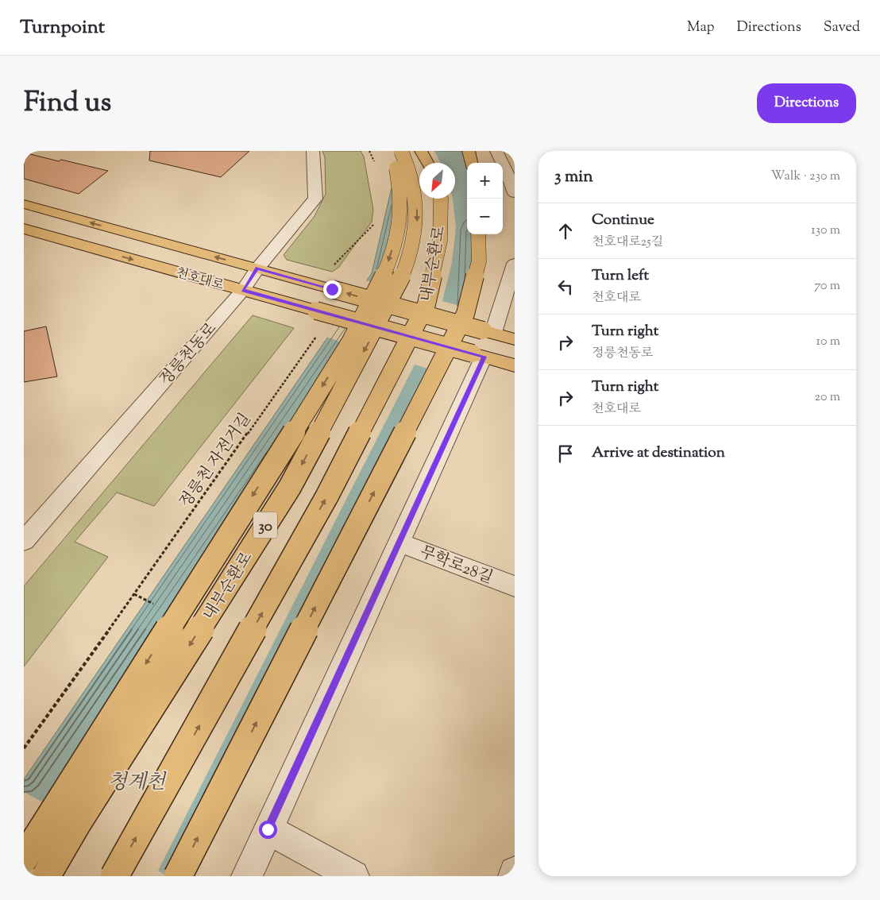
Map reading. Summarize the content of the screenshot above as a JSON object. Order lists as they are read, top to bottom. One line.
{"streets":{"main road":["내부순환로","천호대로","30"],"street":["정릉천동로","무학로28길"],"path":["정릉천 자전거길"]},"crossings":[["천호대로","정릉천동로"]],"water":["청계천"],"north":"bottom left","page":{"header":"Turnpoint","nav":["Map","Directions","Saved"],"title":"Find us","buttons":"Directions","heading":["3 min","Walk · 230 m"],"map_buttons":["+","−"],"list":[["Continue","천호대로25길","130 m"],["Turn left","천호대로","70 m"],["Turn right","정릉천동로","10 m"],["Turn right","천호대로","20 m"],"Arrive at destination"]}}
